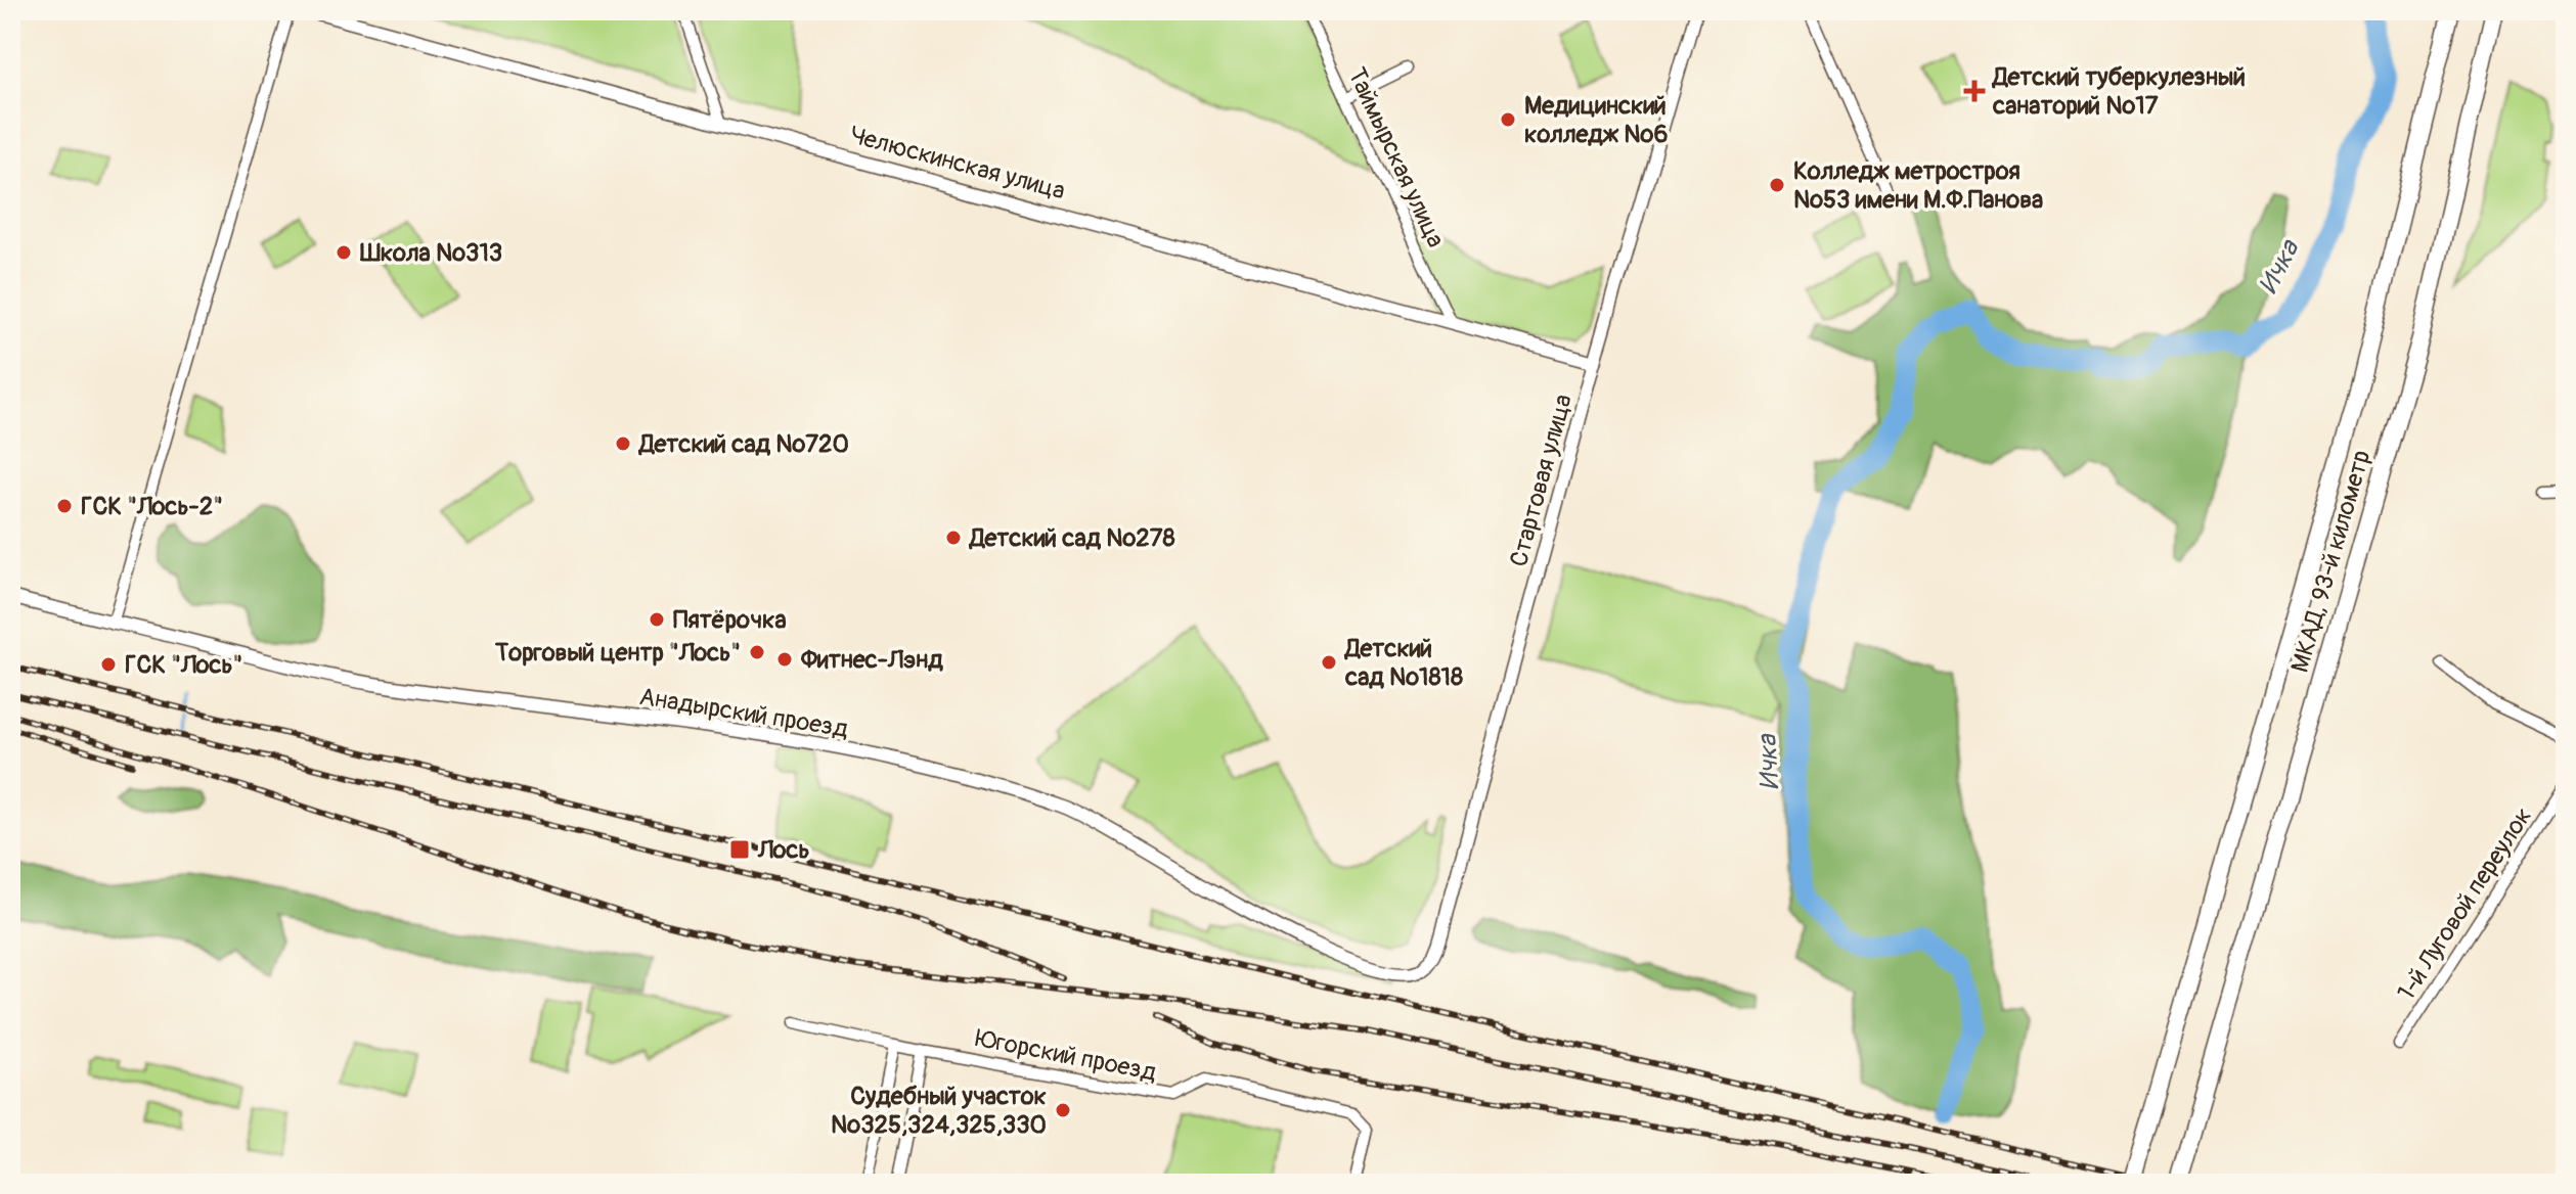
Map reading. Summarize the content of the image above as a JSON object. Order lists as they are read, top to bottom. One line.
{"streets":{"highway":["МКАД, 93-й километр"],"street":["Таймырская улица","Челюскинская улица","Стартовая улица","Анадырский проезд","1-й Луговой переулок","Югорский проезд"]},"crossings":[["Таймырская улица","Челюскинская улица"],["Челюскинская улица","Стартовая улица"],["Стартовая улица","Анадырский проезд"]],"water":["Ичка"],"places":{"health":["Детский туберкулезный санаторий №17"],"other":["Медицинский колледж №6","Колледж метростроя №53 имени М.Ф.Панова","Школа №313","Детский сад №720","ГСК \"Лось-2\"","Детский сад №278","Пятёрочка","Торговый центр \"Лось\"","Фитнес-Лэнд","Детский сад №1818","ГСК \"Лось\"","Судебный участок №325,324,325,330"],"transit":["Лось"]}}
